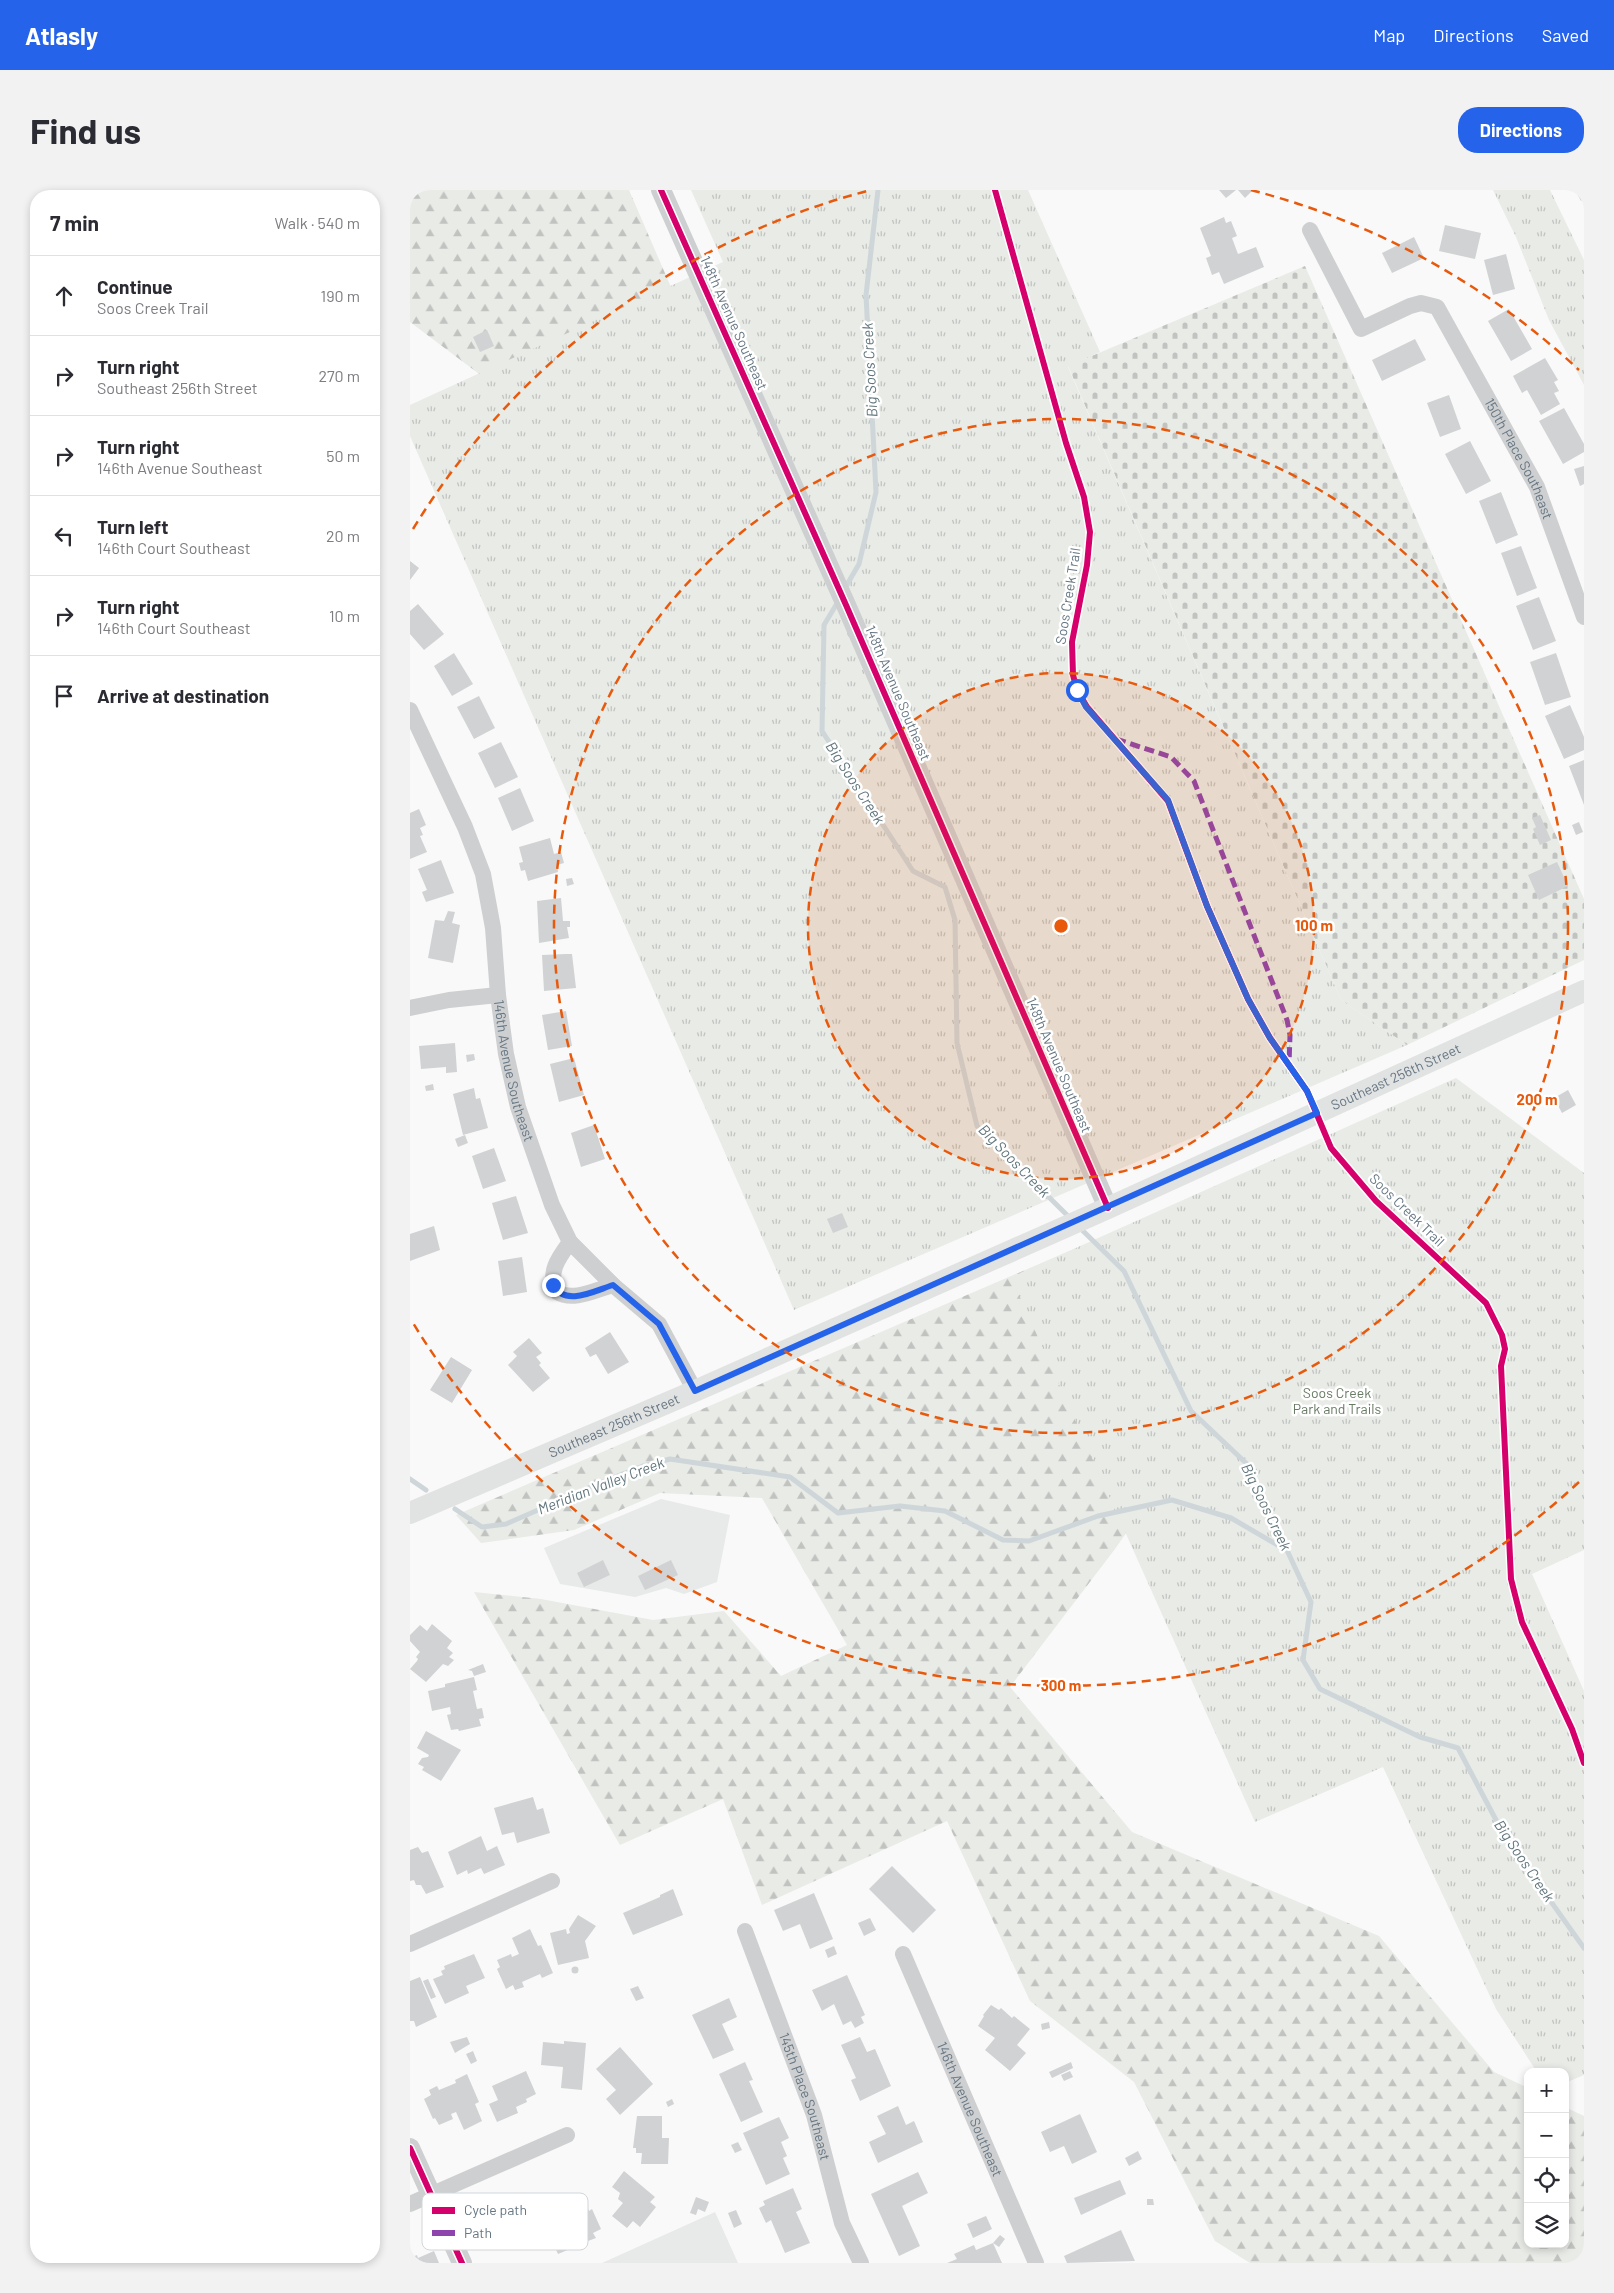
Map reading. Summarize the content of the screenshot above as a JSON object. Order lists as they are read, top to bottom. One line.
{"streets":{"main road":["Southeast 256th Street"],"street":["148th Avenue Southeast","150th Place Southeast","146th Avenue Southeast","145th Place Southeast"],"cycle path":["Soos Creek Trail"]},"crossings":[["148th Avenue Southeast","Southeast 256th Street"],["146th Avenue Southeast","Southeast 256th Street"]],"water":["Big Soos Creek","Meridian Valley Creek"],"parks":["Soos Creek Park and Trails"],"legend":["Cycle path","Path"],"page":{"header":"Atlasly","nav":["Map","Directions","Saved"],"buttons":"Directions","title":"Find us","heading":["7 min","Walk · 540 m"],"list":[["Continue","Soos Creek Trail","190 m"],["Turn right","Southeast 256th Street","270 m"],["Turn right","146th Avenue Southeast","50 m"],["Turn left","146th Court Southeast","20 m"],["Turn right","146th Court Southeast","10 m"],"Arrive at destination"],"map_buttons":["+","−"]},"rings":["100 m","200 m","300 m"]}
